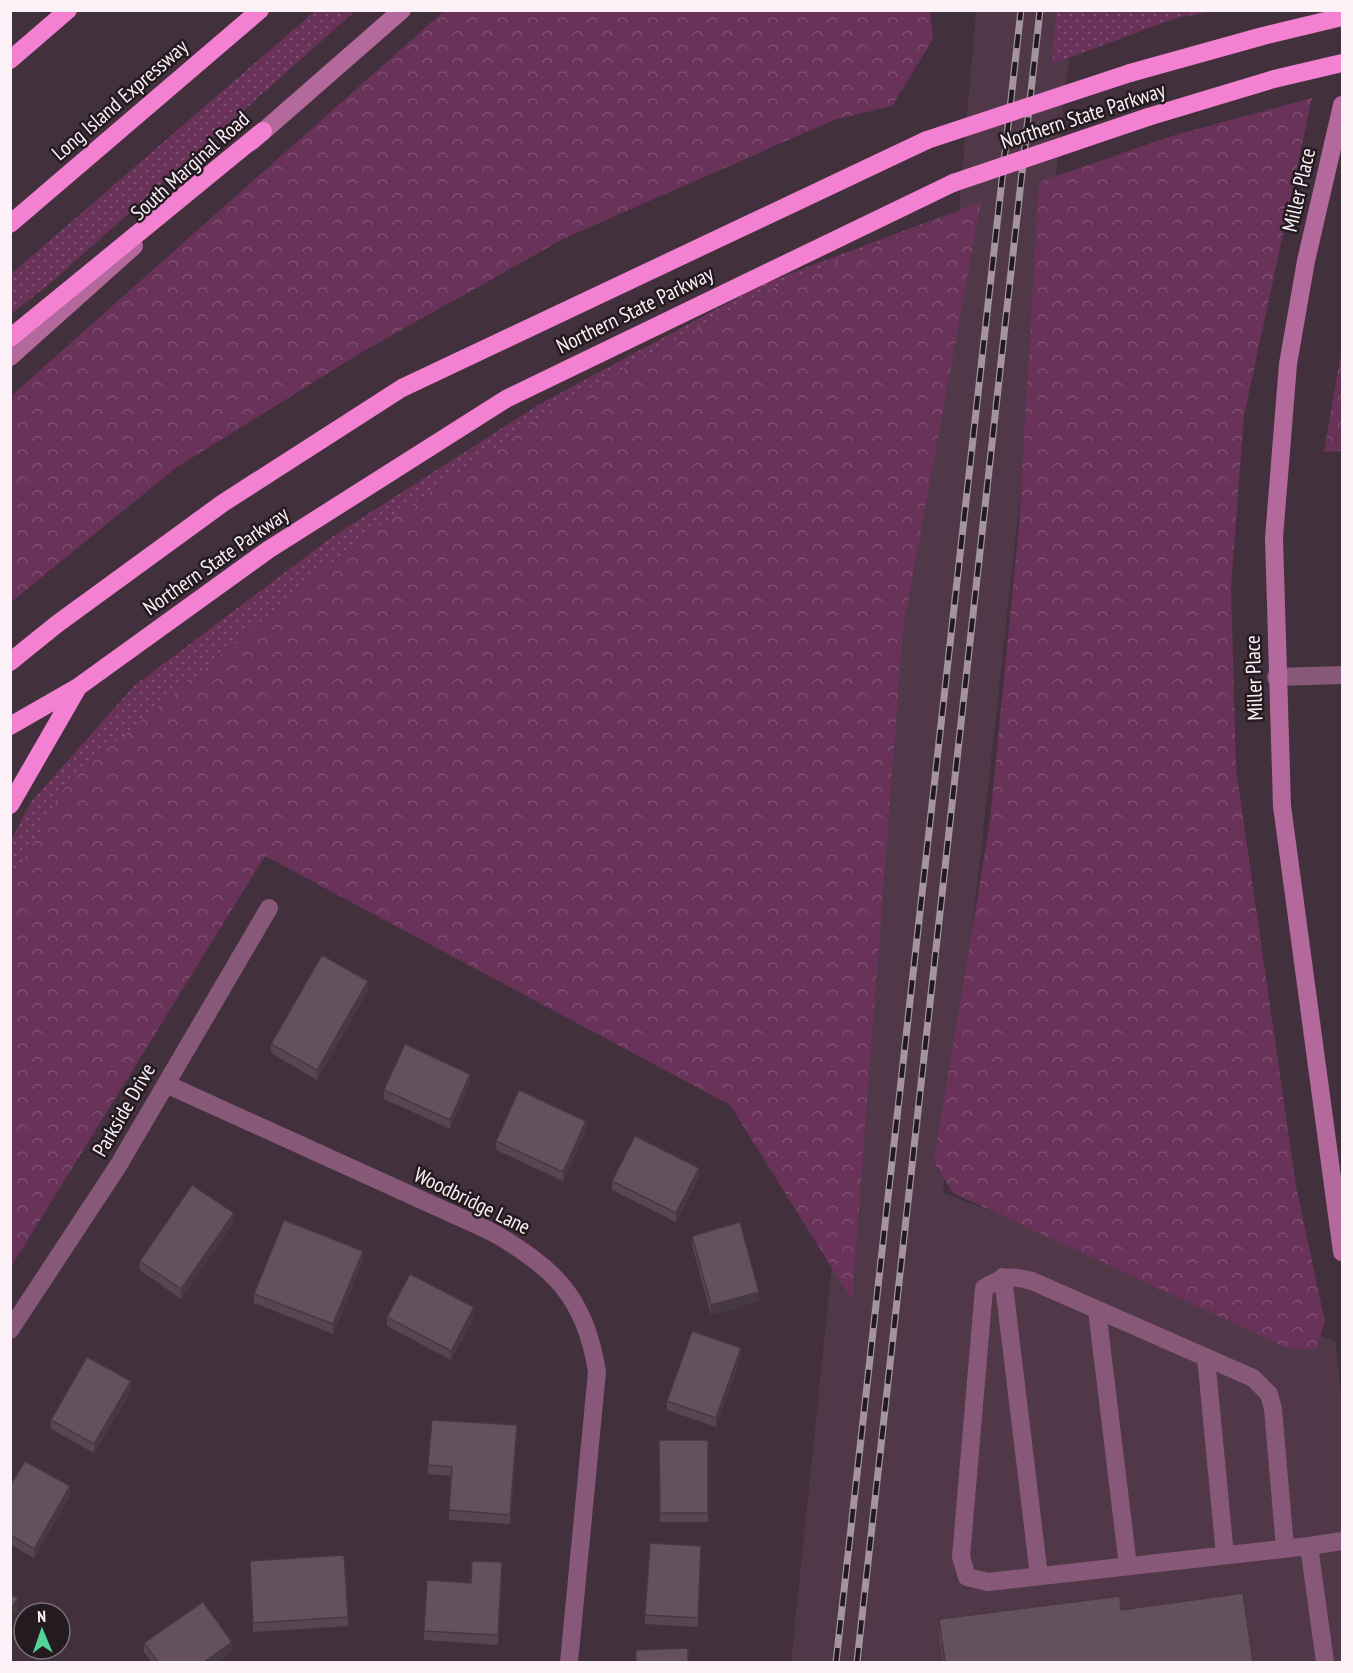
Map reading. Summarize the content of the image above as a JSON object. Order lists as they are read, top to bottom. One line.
{"streets":{"highway":["Long Island Expressway","Northern State Parkway"],"street":["South Marginal Road","Miller Place","Parkside Drive","Woodbridge Lane"]},"crossings":[["Parkside Drive","Woodbridge Lane"]],"north":"top"}
